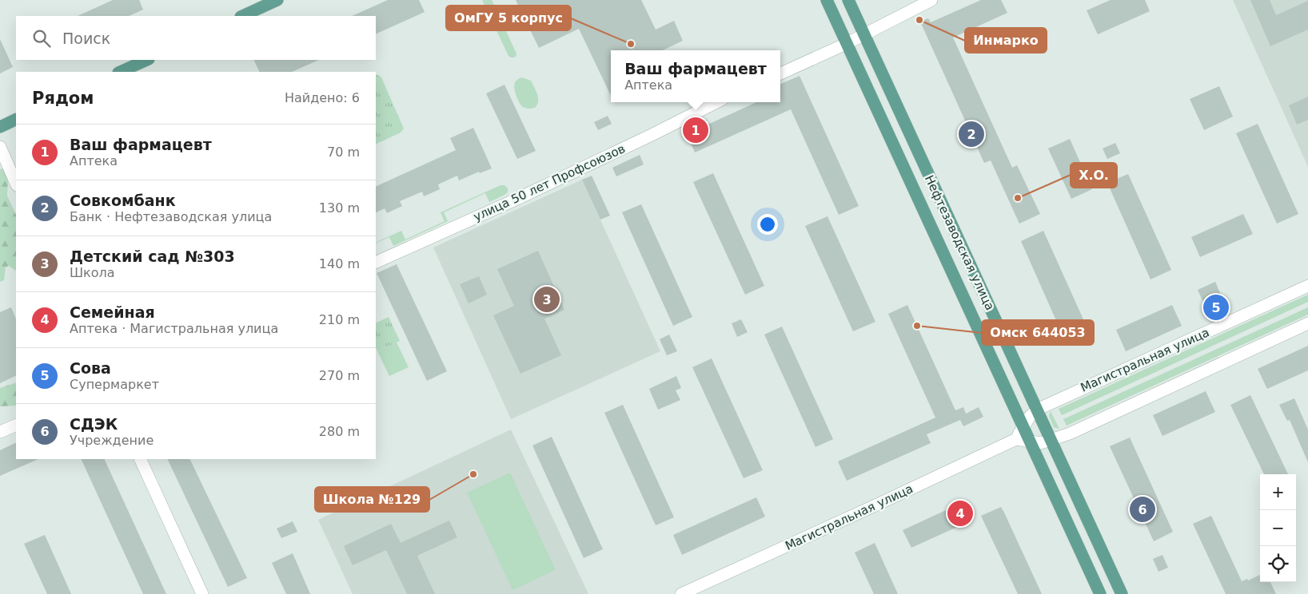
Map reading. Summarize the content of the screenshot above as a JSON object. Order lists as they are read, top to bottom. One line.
{"streets":{"main road":["Нефтезаводская улица"],"street":["улица 50 лет Профсоюзов","Магистральная улица"]},"crossings":[["Нефтезаводская улица","Магистральная улица"]],"places":["Инмарко","ОмГУ 5 корпус","X.O.","Омск 644053","Школа №129"],"page":{"search":"Поиск","popup":["Ваш фармацевт","Аптека"],"heading":["Рядом","Найдено: 6"],"pins":["1","2","3","5","6","4"],"list":[{"mark":"1","name":"Ваш фармацевт","note":"Аптека","value":"70 m"},{"mark":"2","name":"Совкомбанк","note":"Банк · Нефтезаводская улица","value":"130 m"},{"mark":"3","name":"Детский сад №303","note":"Школа","value":"140 m"},{"mark":"4","name":"Семейная","note":"Аптека · Магистральная улица","value":"210 m"},{"mark":"5","name":"Сова","note":"Супермаркет","value":"270 m"},{"mark":"6","name":"СДЭК","note":"Учреждение","value":"280 m"}],"map_buttons":["+","−"]}}
